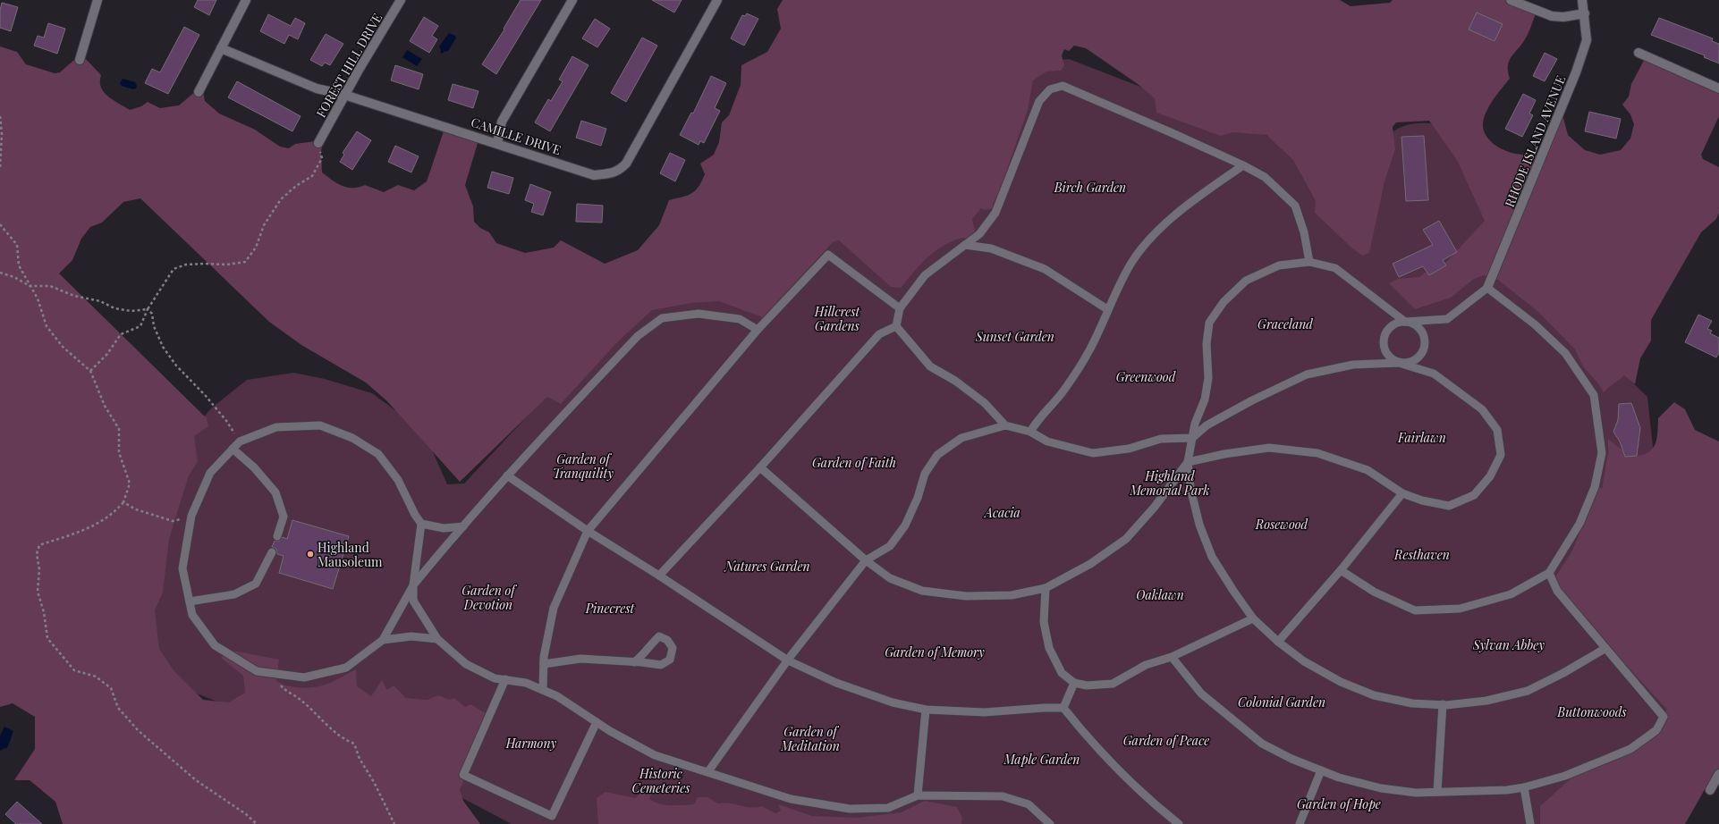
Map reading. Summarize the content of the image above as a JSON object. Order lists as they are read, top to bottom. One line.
{"streets":{"street":["FOREST HILL DRIVE","CAMILLE DRIVE","RHODE ISLAND AVENUE"]},"crossings":[["FOREST HILL DRIVE","CAMILLE DRIVE"]],"parks":["Birch Garden","Hillcrest Gardens","Graceland","Sunset Garden","Greenwood","Fairlawn","Garden of Tranquility","Garden of Faith","Highland Memorial Park","Acacia","Rosewood","Resthaven","Natures Garden","Garden of Devotion","Oaklawn","Pinecrest","Sylvan Abbey","Garden of Memory","Colonial Garden","Buttonwoods","Garden of Meditation","Garden of Peace","Harmony","Maple Garden","Historic Cemeteries","Garden of Hope"],"places":["Highland Mausoleum"]}
